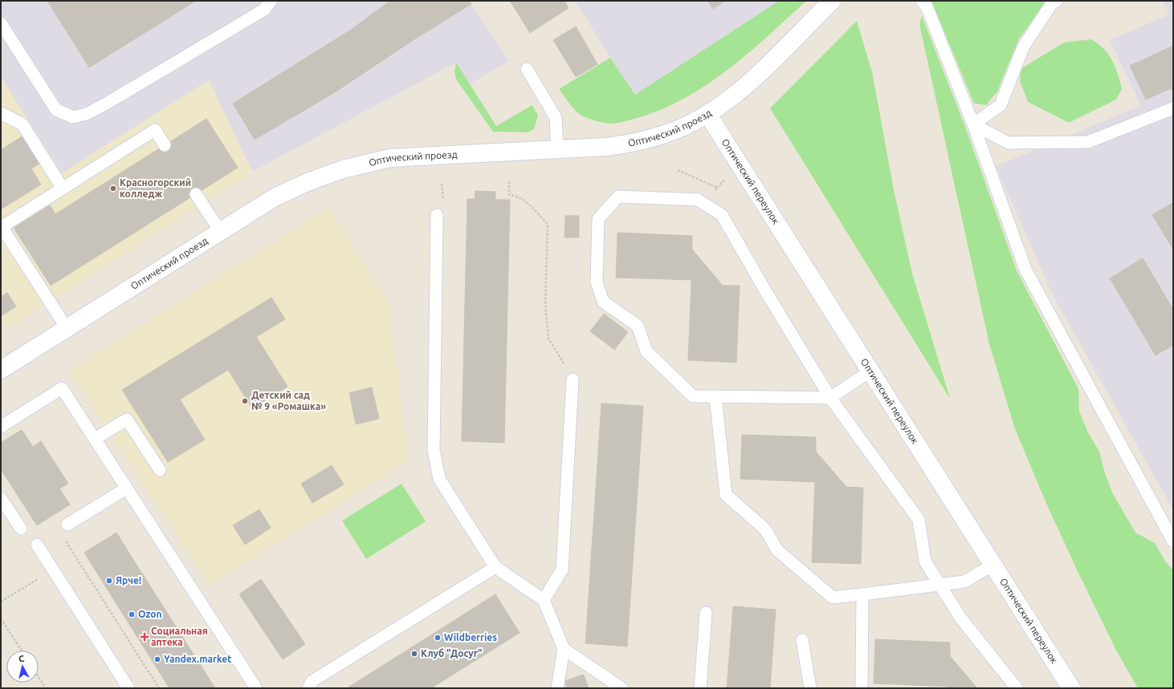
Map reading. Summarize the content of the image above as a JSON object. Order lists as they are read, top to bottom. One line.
{"streets":{"street":["Оптический проезд","Оптический переулок"]},"crossings":[["Оптический проезд","Оптический переулок"]],"places":{"other":["Красногорский колледж","Детский сад № 9 «Ромашка»","Ярче!","Ozon","Wildberries","Клуб \"Досуг\"","Yandex.market"],"health":["Социальная аптека"]},"north":"top"}
